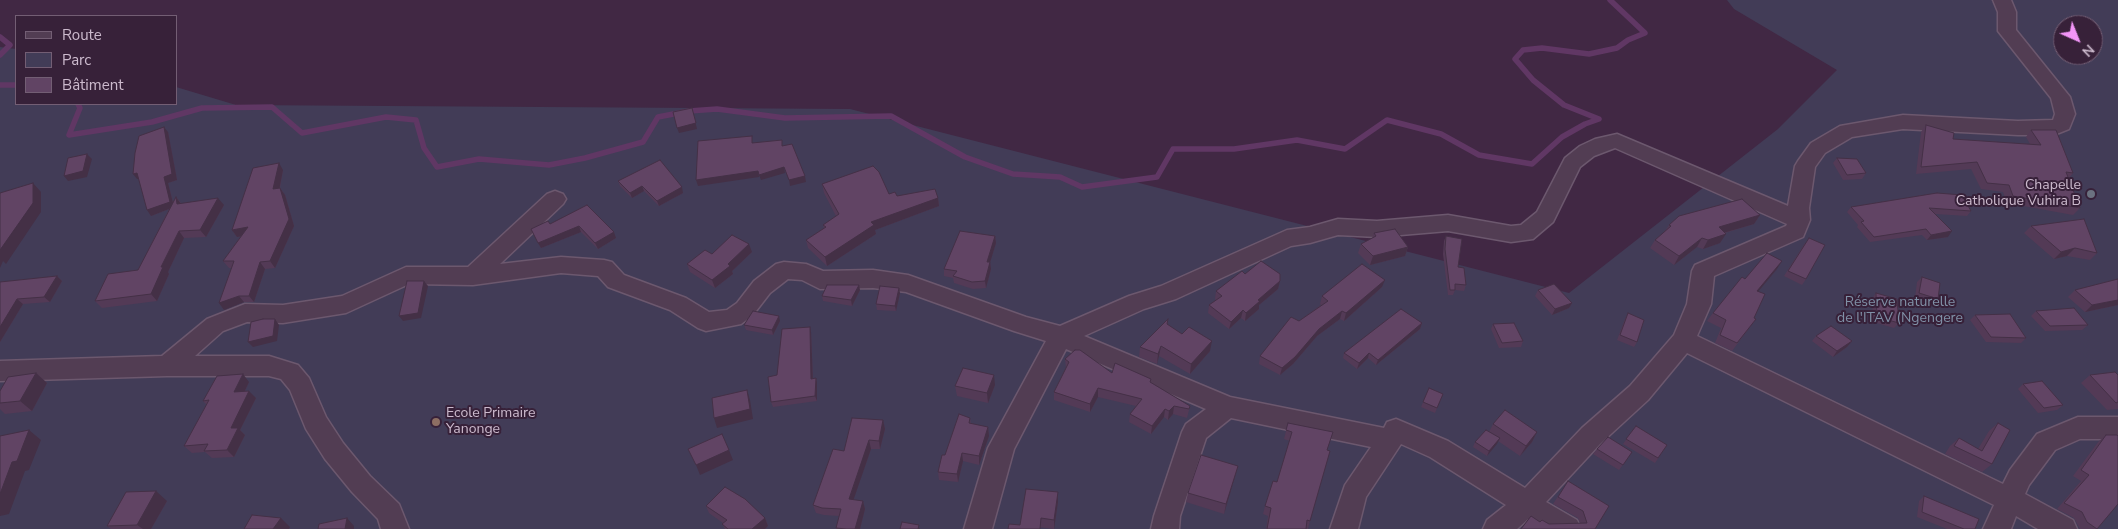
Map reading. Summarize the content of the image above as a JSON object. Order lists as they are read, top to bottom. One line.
{"parks":["Réserve naturelle de l'ITAV (Ngengere"],"places":["Chapelle Catholique Vuhira B","Ecole Primaire Yanonge"],"legend":["Route","Parc","Bâtiment"],"north":"bottom right"}
